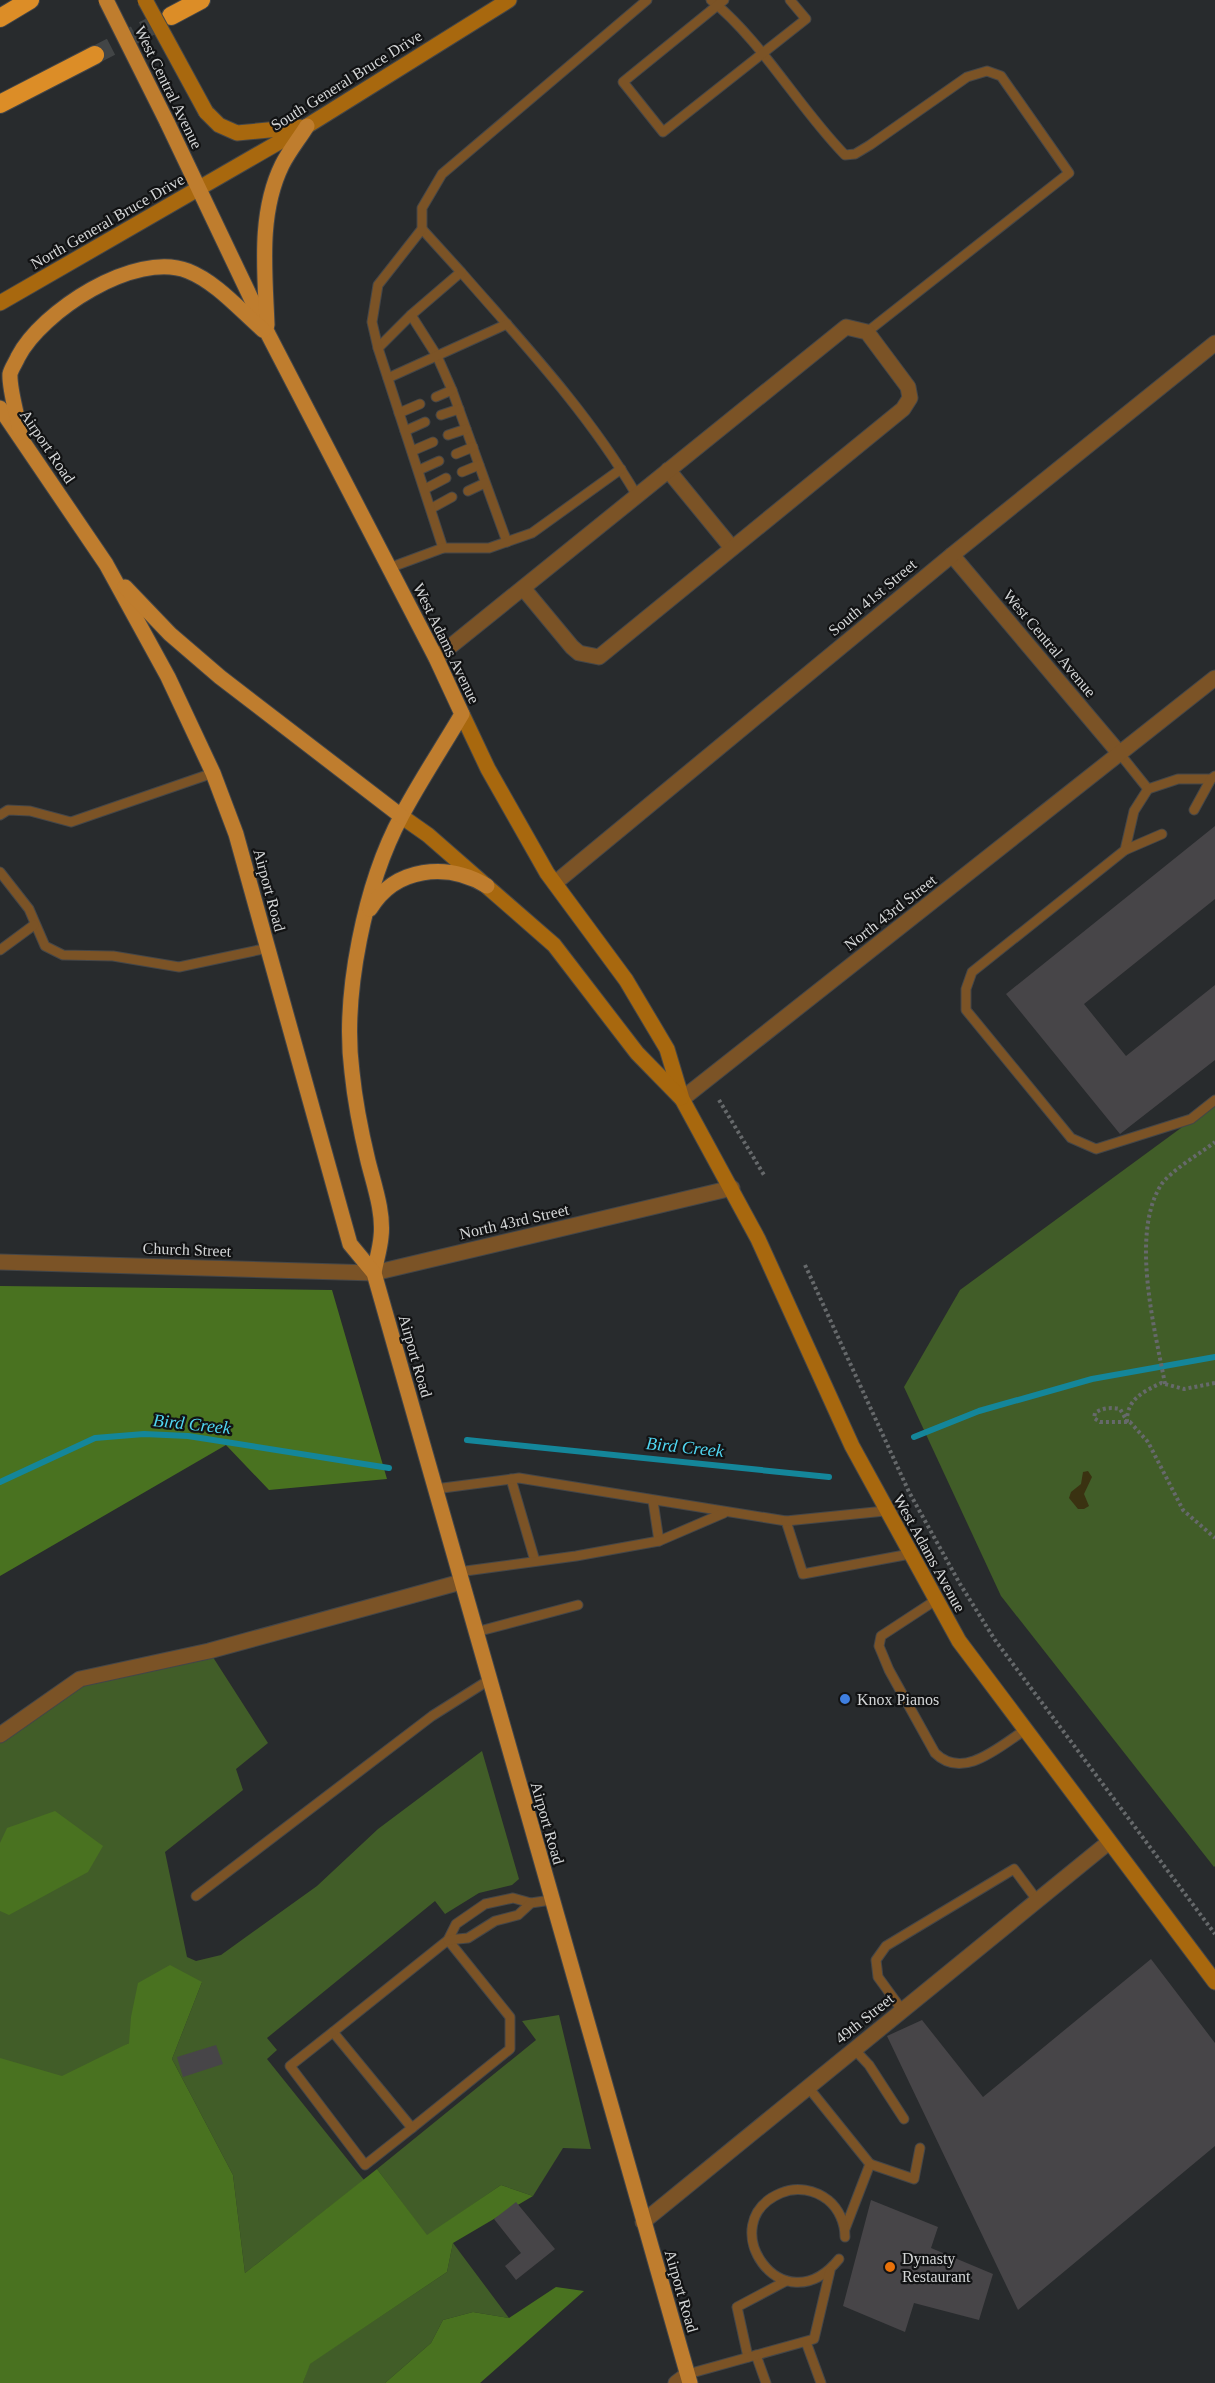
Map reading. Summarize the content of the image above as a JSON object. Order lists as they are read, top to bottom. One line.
{"streets":{"main road":["South General Bruce Drive","West Central Avenue","North General Bruce Drive","Airport Road","West Adams Avenue"],"street":["South 41st Street","North 43rd Street","Church Street","49th Street"]},"crossings":[["South General Bruce Drive","West Central Avenue"],["South General Bruce Drive","North General Bruce Drive"],["South General Bruce Drive","West Adams Avenue"],["West Central Avenue","North General Bruce Drive"],["West Central Avenue","South 41st Street"],["West Central Avenue","West Adams Avenue"],["West Central Avenue","North 43rd Street"],["North General Bruce Drive","West Adams Avenue"],["Airport Road","West Adams Avenue"],["Airport Road","North 43rd Street"],["Airport Road","Church Street"],["Airport Road","49th Street"],["South 41st Street","West Adams Avenue"],["West Adams Avenue","North 43rd Street"],["West Adams Avenue","49th Street"],["North 43rd Street","Church Street"]],"water":["Bird Creek"],"places":["Knox Pianos","Dynasty Restaurant"]}
